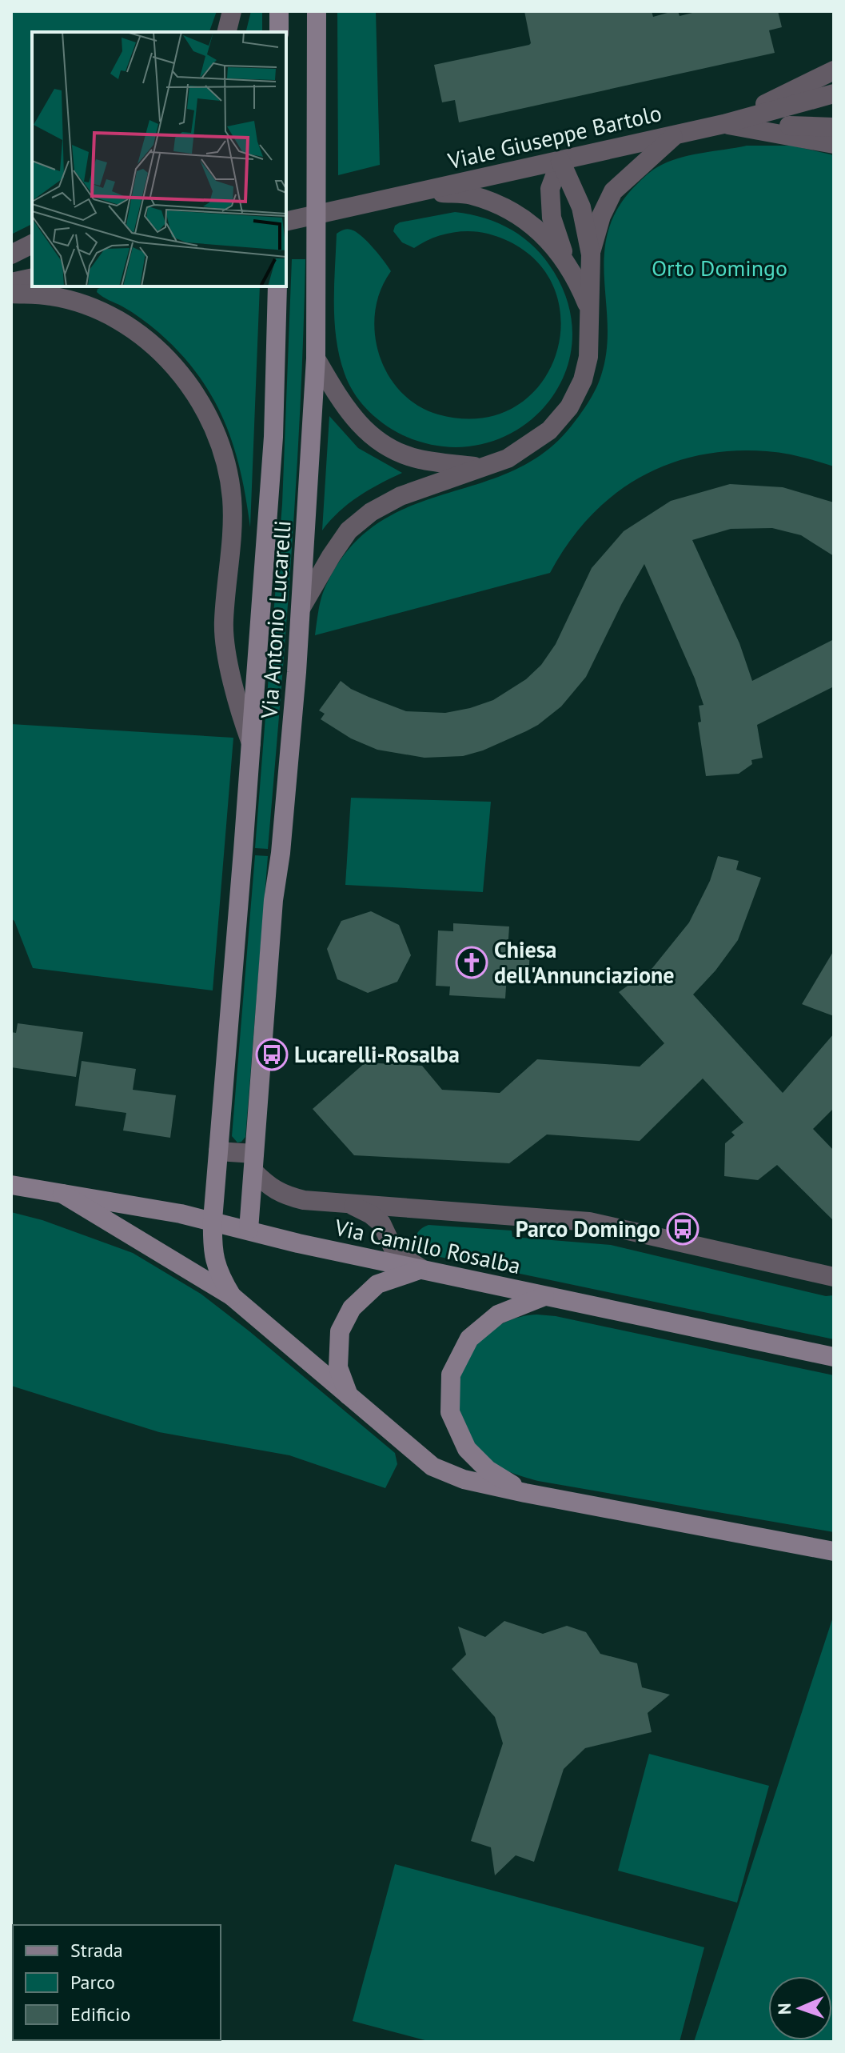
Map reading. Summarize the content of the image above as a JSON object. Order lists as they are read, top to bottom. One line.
{"streets":{"street":["Viale Giuseppe Bartolo","Via Antonio Lucarelli","Via Camillo Rosalba"]},"crossings":[["Via Antonio Lucarelli","Via Camillo Rosalba"]],"parks":["Orto Domingo"],"places":{"church":["Chiesa dell'Annunciazione"],"bus stop":["Lucarelli-Rosalba","Parco Domingo"]},"legend":["Strada","Parco","Edificio"],"north":"left"}
